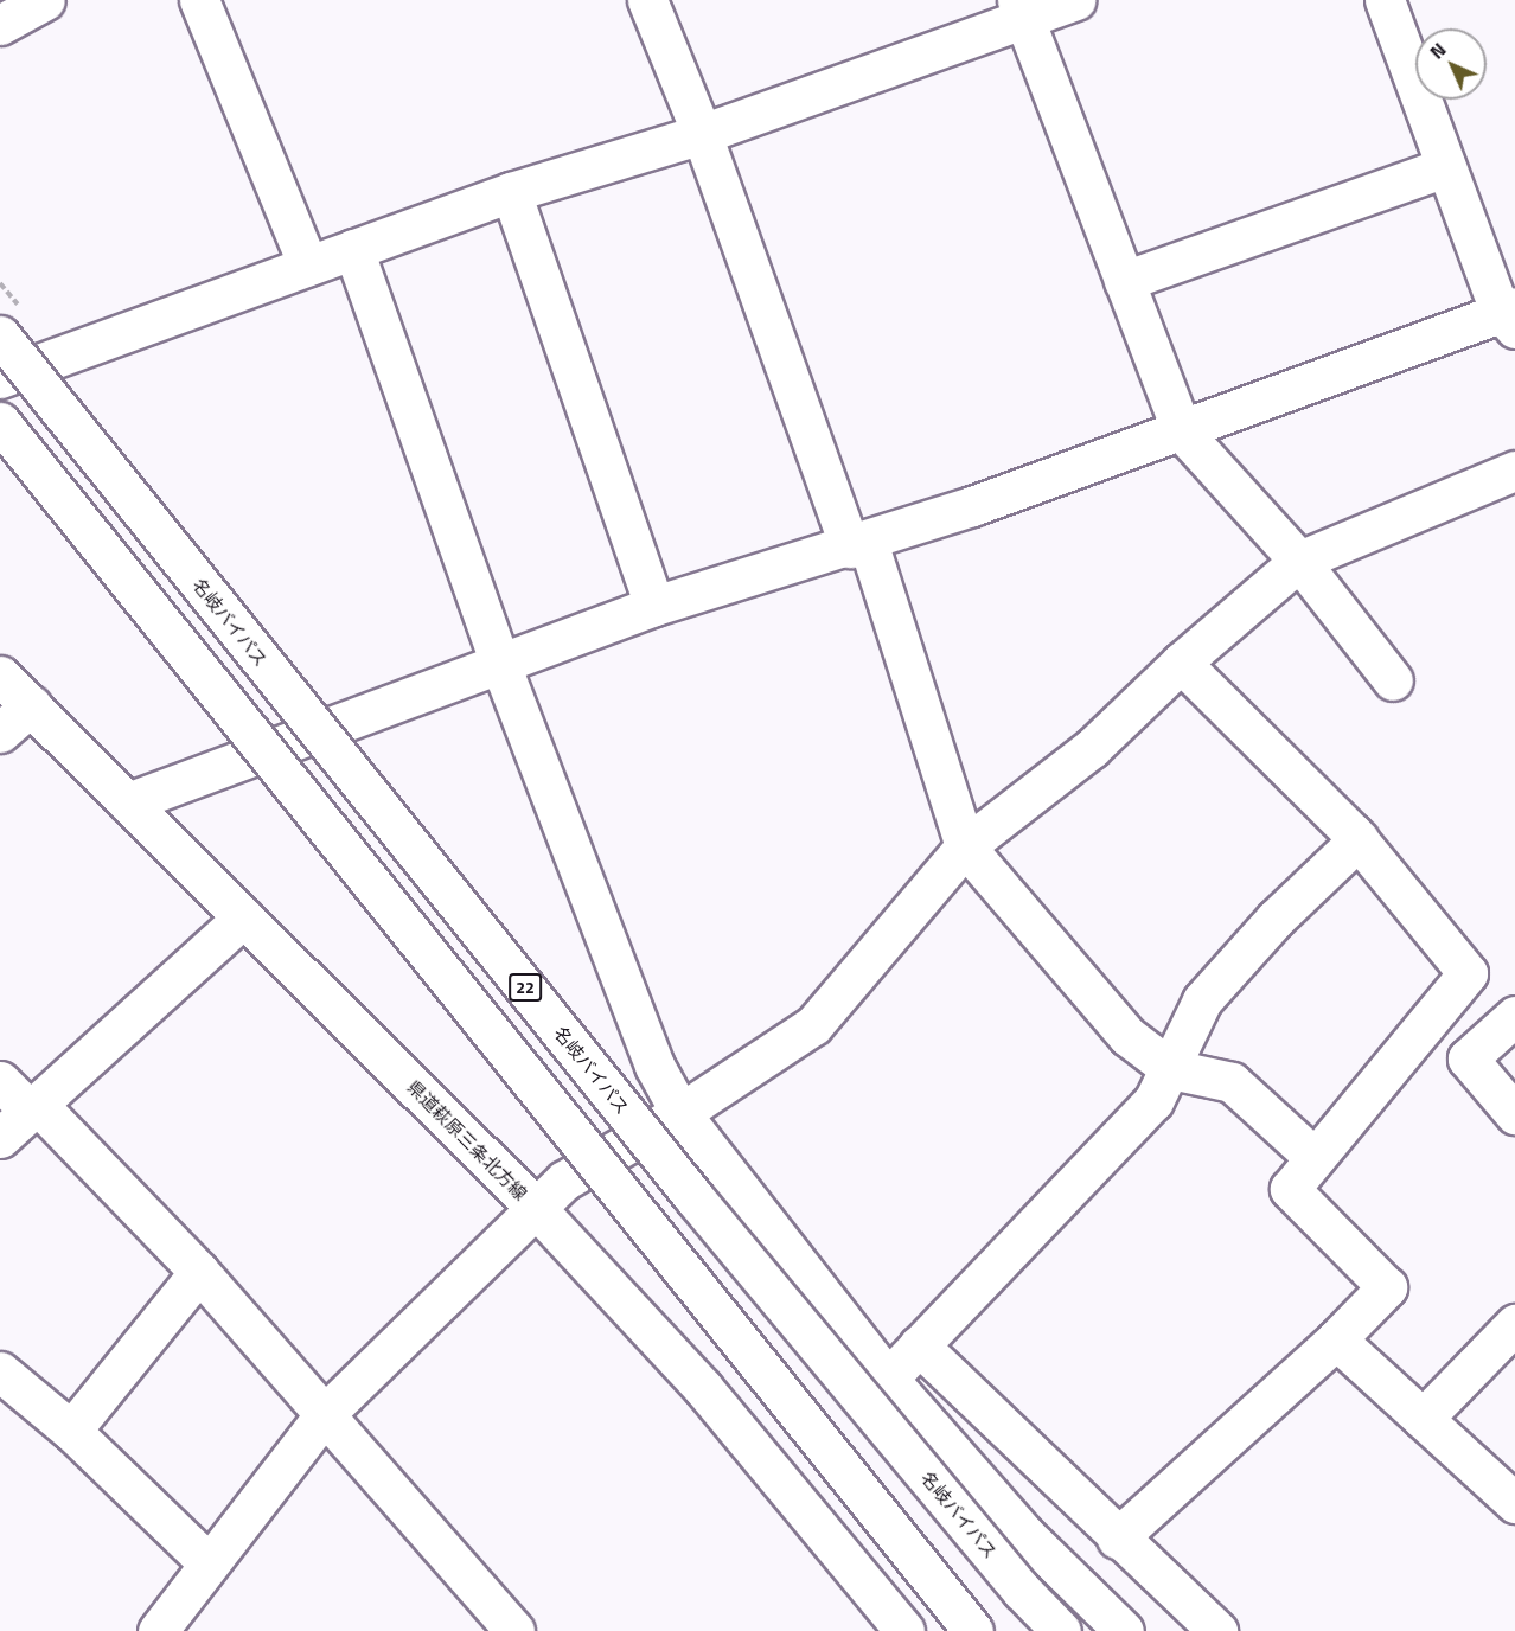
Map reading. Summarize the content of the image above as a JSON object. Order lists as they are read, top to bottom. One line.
{"streets":{"main road":["名岐バイパス","22","県道萩原三条北方線"]},"north":"top left"}
